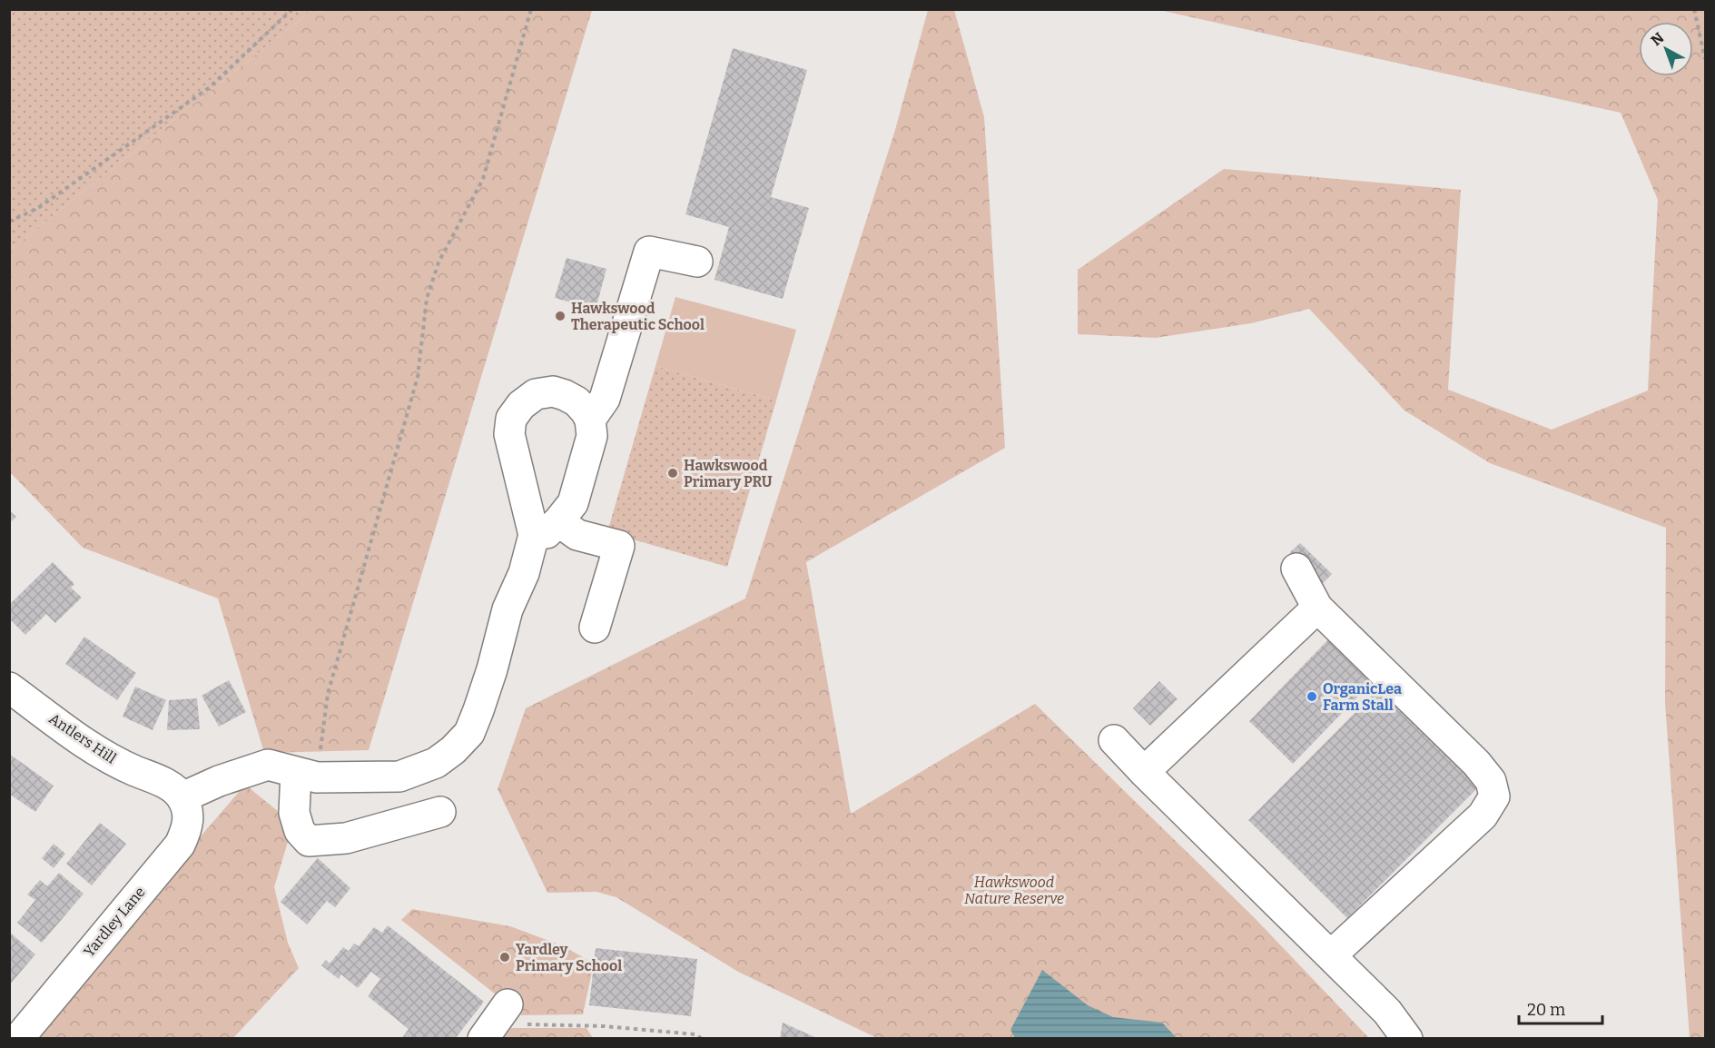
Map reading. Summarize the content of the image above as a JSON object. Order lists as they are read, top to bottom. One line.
{"streets":{"street":["Antlers Hill","Yardley Lane"]},"crossings":[["Antlers Hill","Yardley Lane"]],"parks":["Hawkswood Nature Reserve"],"places":["Hawkswood Therapeutic School","Hawkswood Primary PRU","OrganicLea Farm Stall","Yardley Primary School"],"scale_bar":"20 m","north":"top left"}
